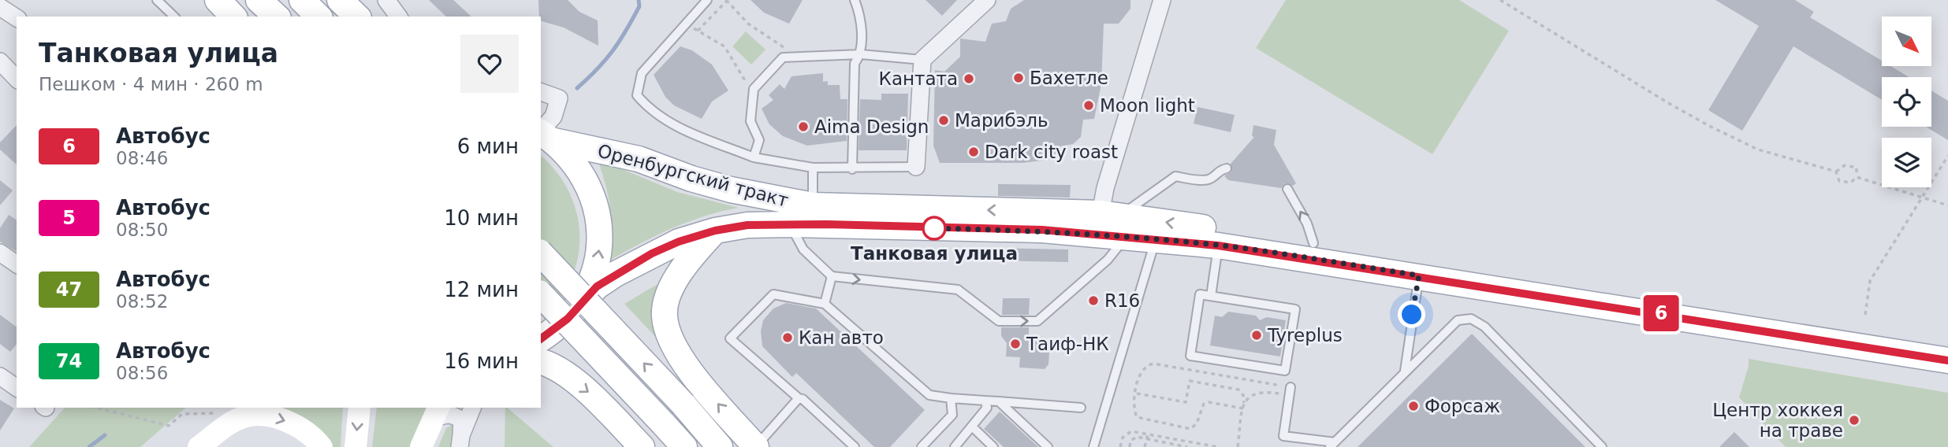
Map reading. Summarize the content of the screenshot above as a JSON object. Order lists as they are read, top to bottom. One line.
{"streets":{"main road":["Оренбургский тракт"]},"places":["Бахетле","Кантата","Moon light","Марибэль","Aima Design","Dark city roast","Танковая улица","R16","Tyreplus","Кан авто","Таиф-НК","Форсаж","Центр хоккея на траве"],"lines":["bus line 6"],"north":"bottom right","page":{"on_map":"6","heading":["Танковая улица","Пешком · 4 мин · 260 m"],"list":[{"mark":"6","name":"Автобус","note":"08:46","value":"6 мин"},{"mark":"5","name":"Автобус","note":"08:50","value":"10 мин"},{"mark":"47","name":"Автобус","note":"08:52","value":"12 мин"},{"mark":"74","name":"Автобус","note":"08:56","value":"16 мин"}]}}
